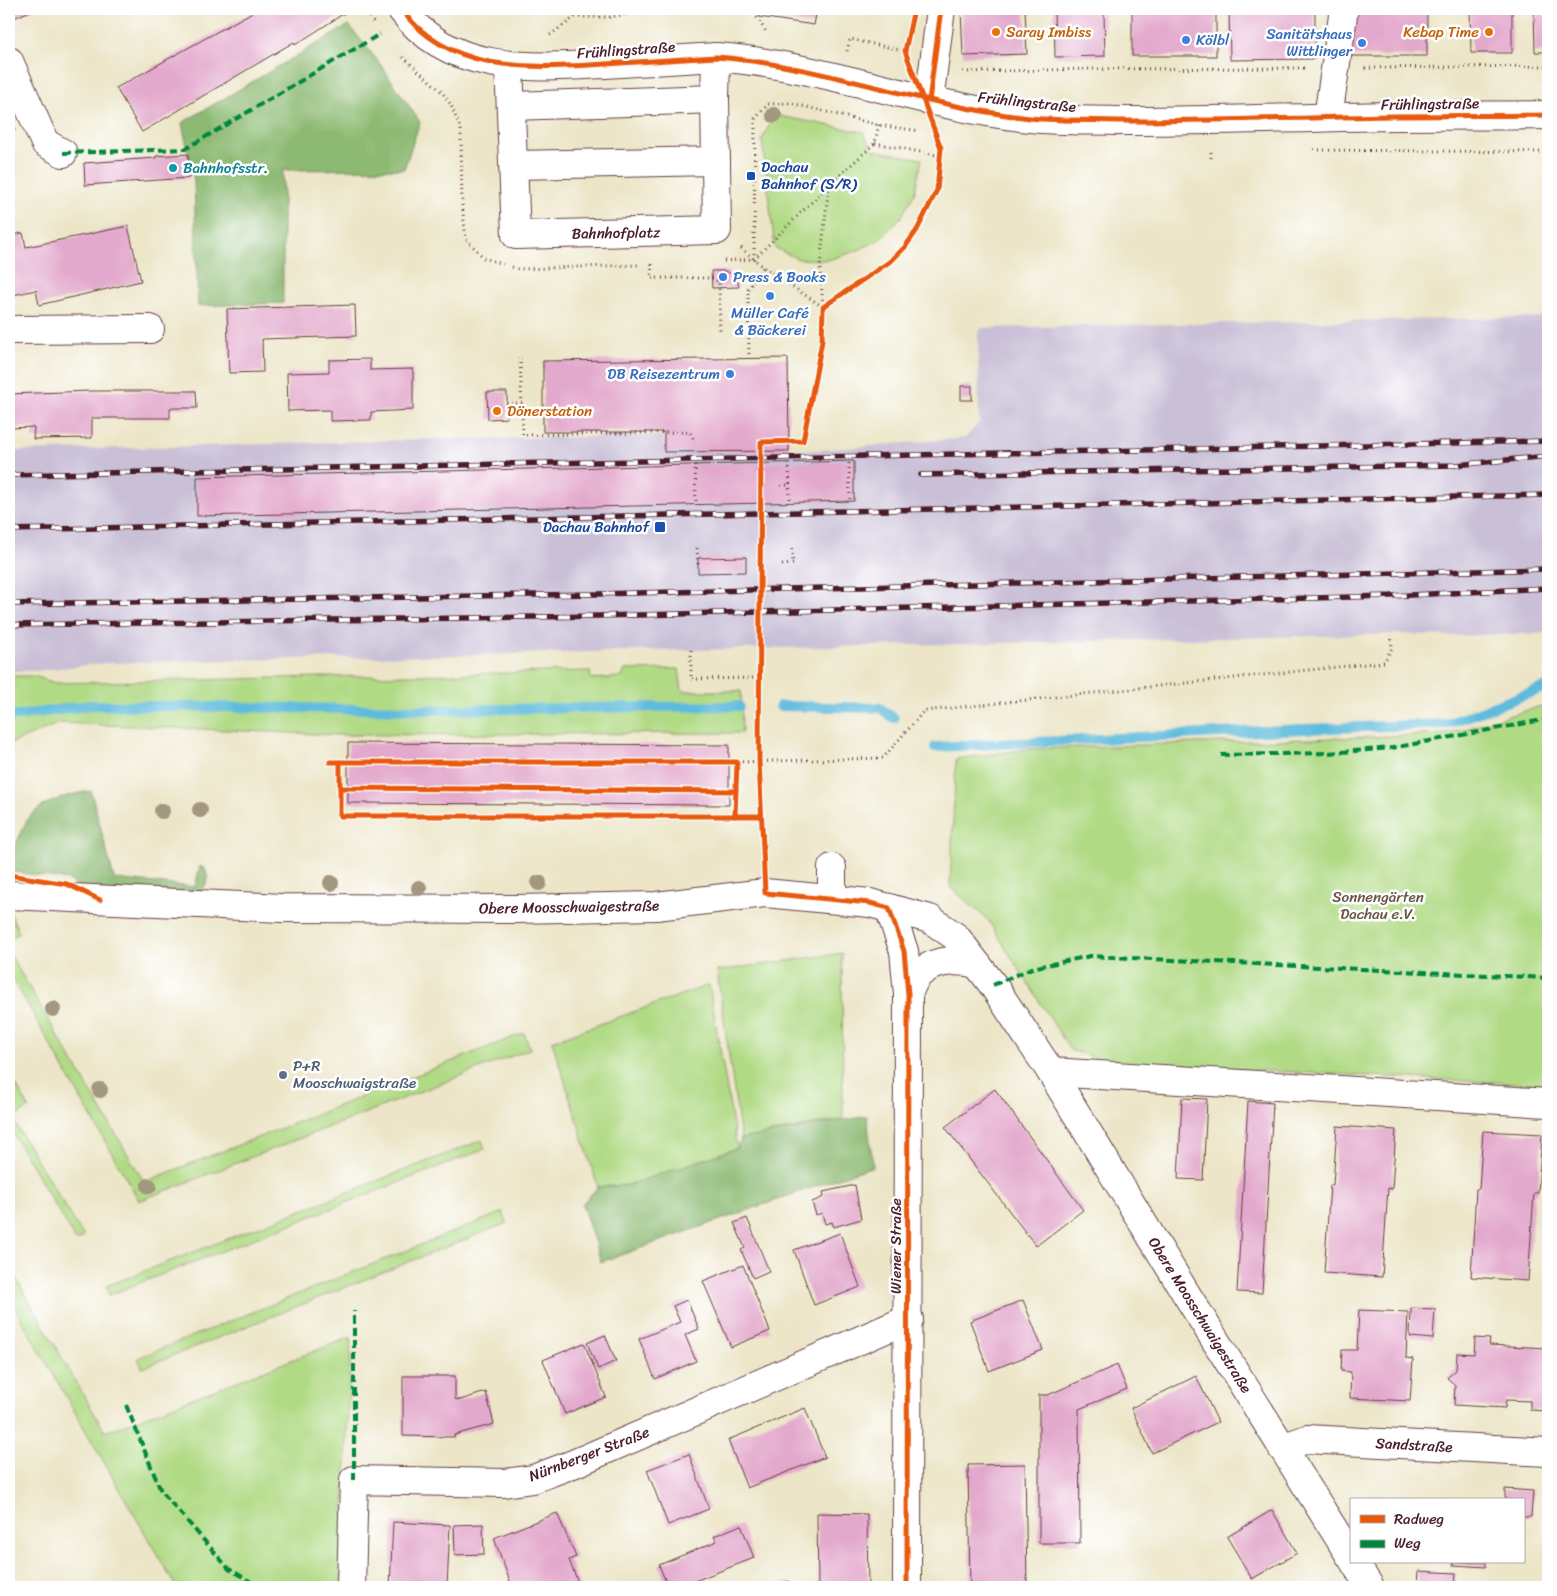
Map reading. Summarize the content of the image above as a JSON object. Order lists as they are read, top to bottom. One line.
{"streets":{"street":["Frühlingstraße","Bahnhofplatz","Obere Moosschwaigestraße","Wiener Straße","Sandstraße","Nürnberger Straße"]},"crossings":[["Frühlingstraße","Bahnhofplatz"],["Obere Moosschwaigestraße","Wiener Straße"],["Obere Moosschwaigestraße","Sandstraße"],["Wiener Straße","Nürnberger Straße"]],"parks":["Sonnengärten Dachau e.V."],"places":{"other":["Saray Imbiss","Kebap Time","Kölbl","Sanitätshaus Wittlinger","Bahnhofsstr.","Press & Books","Müller Café & Bäckerei","DB Reisezentrum","Dönerstation","P+R Mooschwaigstraße"],"transit":["Dachau Bahnhof (S/R)","Dachau Bahnhof"]},"legend":["Radweg","Weg"]}
